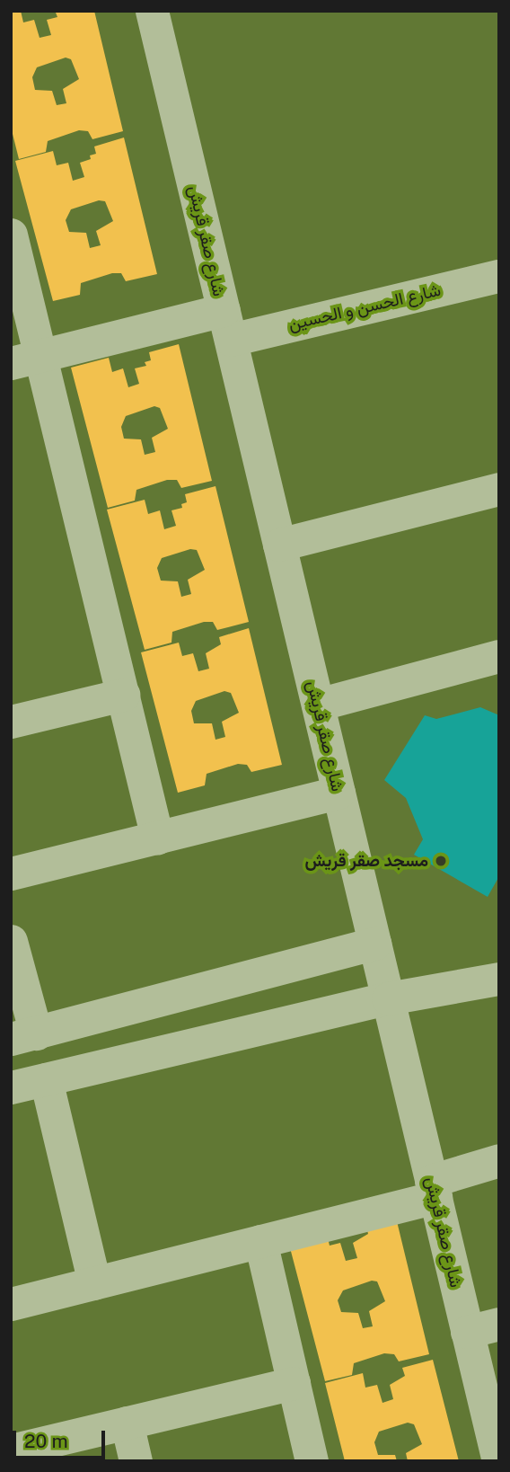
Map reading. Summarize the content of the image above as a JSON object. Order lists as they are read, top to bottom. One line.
{"streets":{"street":["شارع صقر قريش","شارع الحسن و الحسين"]},"crossings":[["شارع صقر قريش","شارع الحسن و الحسين"]],"places":["مسجد صقر قريش"],"scale_bar":"20 m"}
